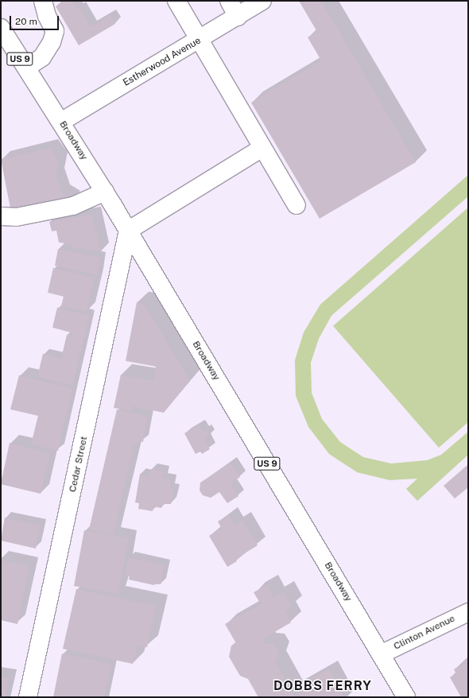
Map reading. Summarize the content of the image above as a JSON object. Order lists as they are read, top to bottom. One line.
{"streets":{"street":["US 9","Estherwood Avenue","Broadway","Cedar Street","Clinton Avenue"]},"crossings":[["Estherwood Avenue","Broadway"],["Broadway","Cedar Street"],["Broadway","Clinton Avenue"]],"districts":["DOBBS FERRY"],"scale_bar":"20 m"}
